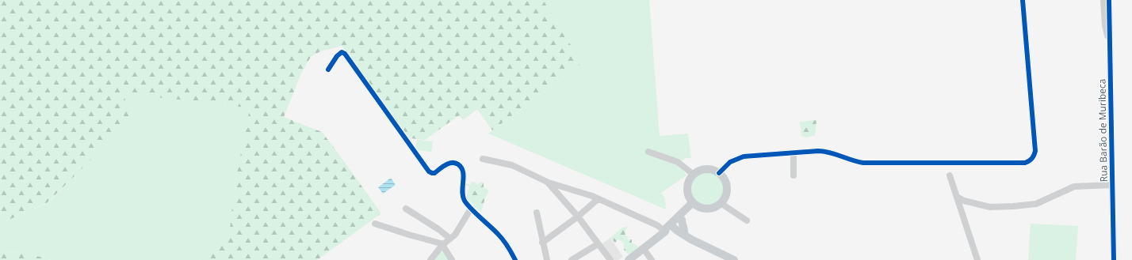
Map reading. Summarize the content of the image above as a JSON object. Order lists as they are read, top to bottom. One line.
{"streets":{"street":["Rua Barão de Muribeca"]}}
